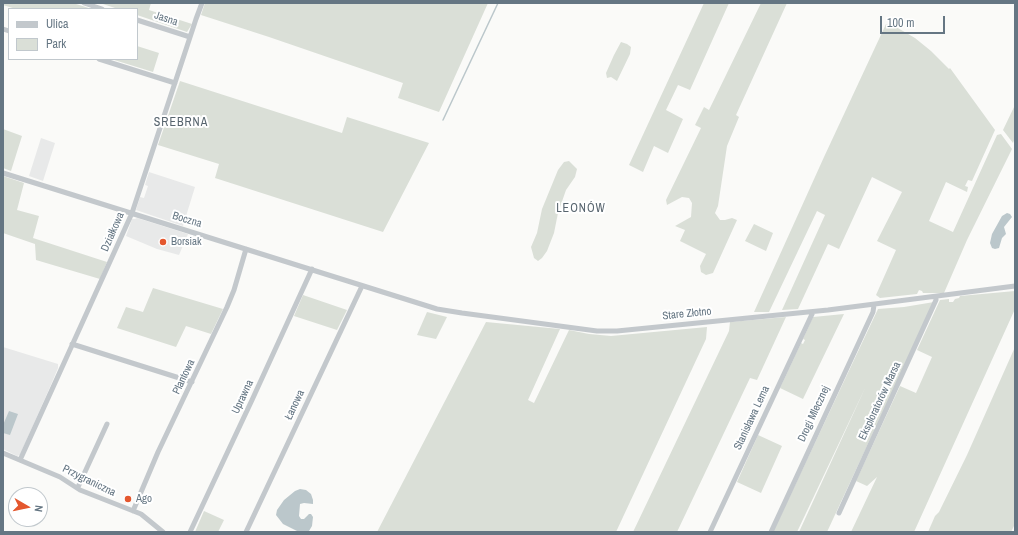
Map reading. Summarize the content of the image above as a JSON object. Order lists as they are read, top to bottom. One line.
{"streets":{"street":["Jasna","Boczna","Działkowa","Stare Złotno","Plantowa","Uprawna","Eksploratorów Marsa","Łanowa","Drogi Mlecznej","Stanisława Lema","Przygraniczna"]},"crossings":[["Jasna","Działkowa"],["Boczna","Działkowa"],["Boczna","Stare Złotno"],["Boczna","Plantowa"],["Boczna","Uprawna"],["Boczna","Łanowa"],["Działkowa","Przygraniczna"],["Stare Złotno","Eksploratorów Marsa"],["Stare Złotno","Łanowa"],["Stare Złotno","Drogi Mlecznej"],["Stare Złotno","Stanisława Lema"],["Plantowa","Przygraniczna"]],"districts":["SREBRNA","LEONÓW"],"places":["Borsiak","Ago"],"legend":["Ulica","Park"],"scale_bar":"100 m","north":"right"}
